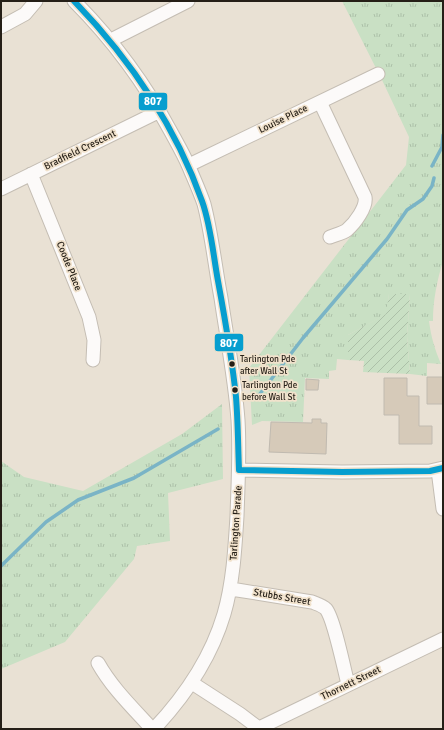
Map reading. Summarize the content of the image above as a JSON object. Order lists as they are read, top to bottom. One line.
{"streets":{"street":["Louise Place","Bradfield Crescent","Coode Place","Tarlington Parade","Stubbs Street","Thornett Street"]},"crossings":[["Louise Place","Tarlington Parade"],["Bradfield Crescent","Coode Place"],["Bradfield Crescent","Tarlington Parade"],["Tarlington Parade","Stubbs Street"],["Stubbs Street","Thornett Street"]],"places":["Tarlington Pde after Wall St","Tarlington Pde before Wall St"],"lines":["transit line 807"]}
